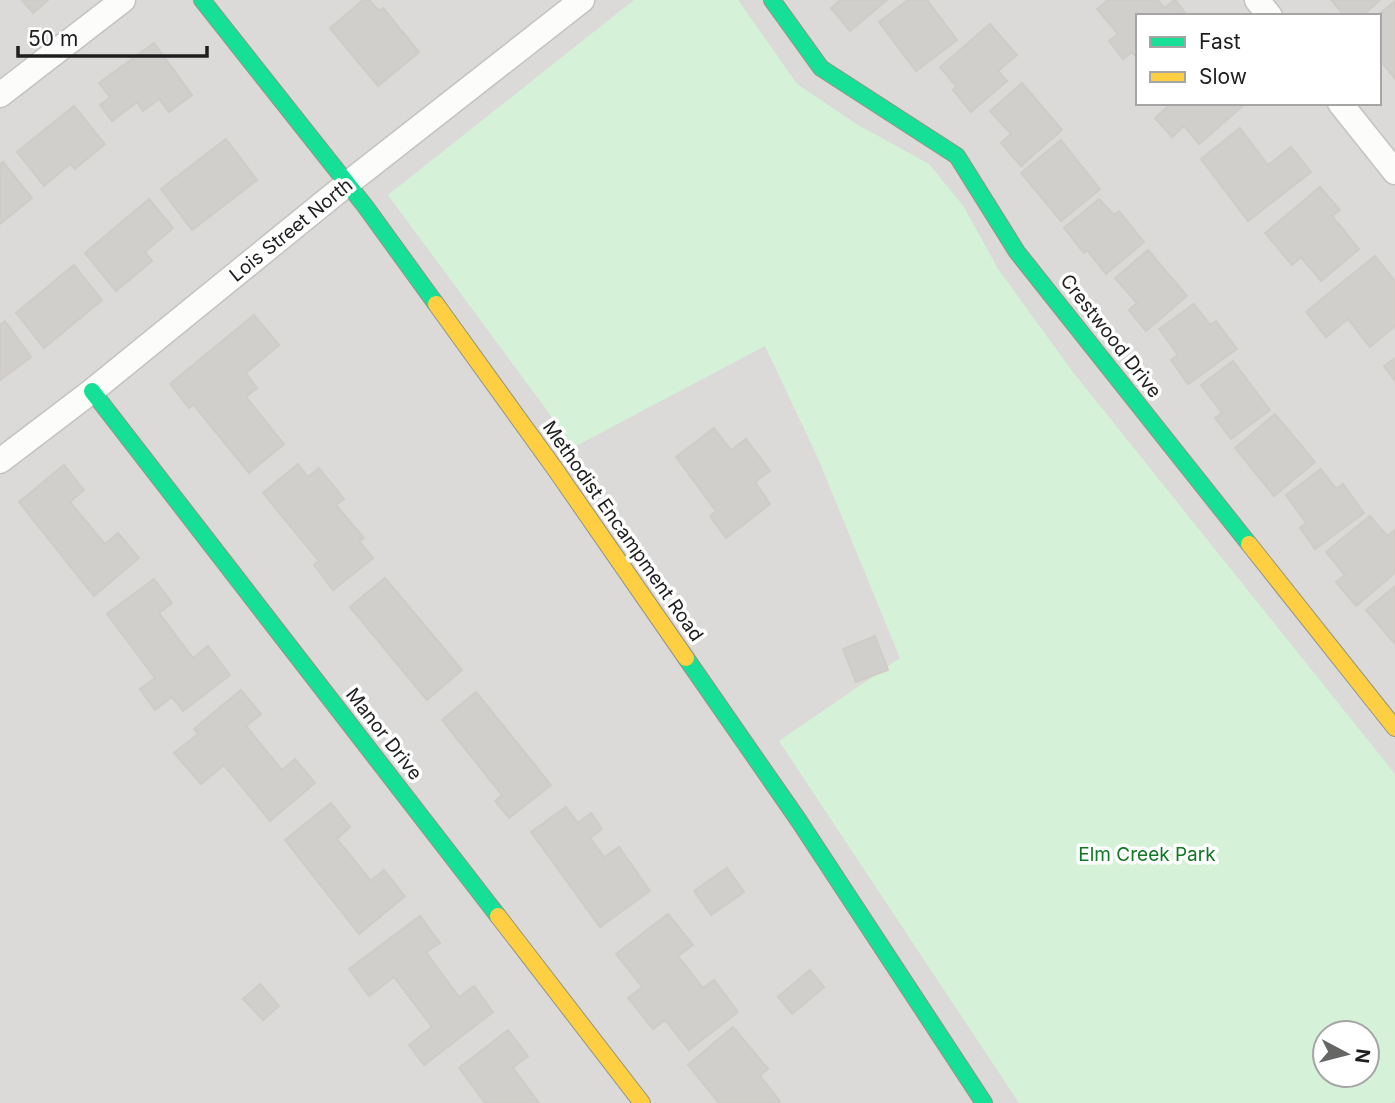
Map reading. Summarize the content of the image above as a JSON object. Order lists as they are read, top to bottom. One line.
{"streets":{"street":["Lois Street North","Crestwood Drive","Methodist Encampment Road","Manor Drive"]},"crossings":[["Lois Street North","Methodist Encampment Road"],["Lois Street North","Manor Drive"]],"parks":["Elm Creek Park"],"legend":["Fast","Slow"],"scale_bar":"50 m","north":"right"}
